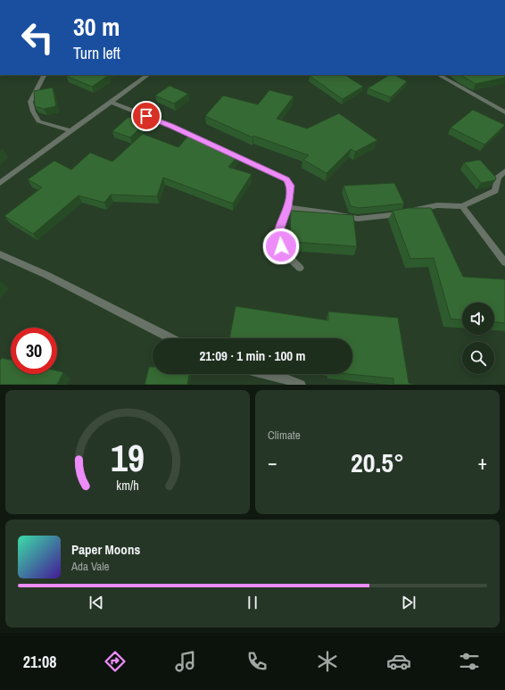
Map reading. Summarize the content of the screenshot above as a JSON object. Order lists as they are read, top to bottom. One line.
{"page":{"turn":["30 m","Turn left"],"limit":"30","trip":"21:09 · 1 min · 100 m","tile":"Climate","heat":["−","20.5°","+"],"song":["Paper Moons","Ada Vale"],"tabs":"21:08","gauge":["19","km/h"]}}
